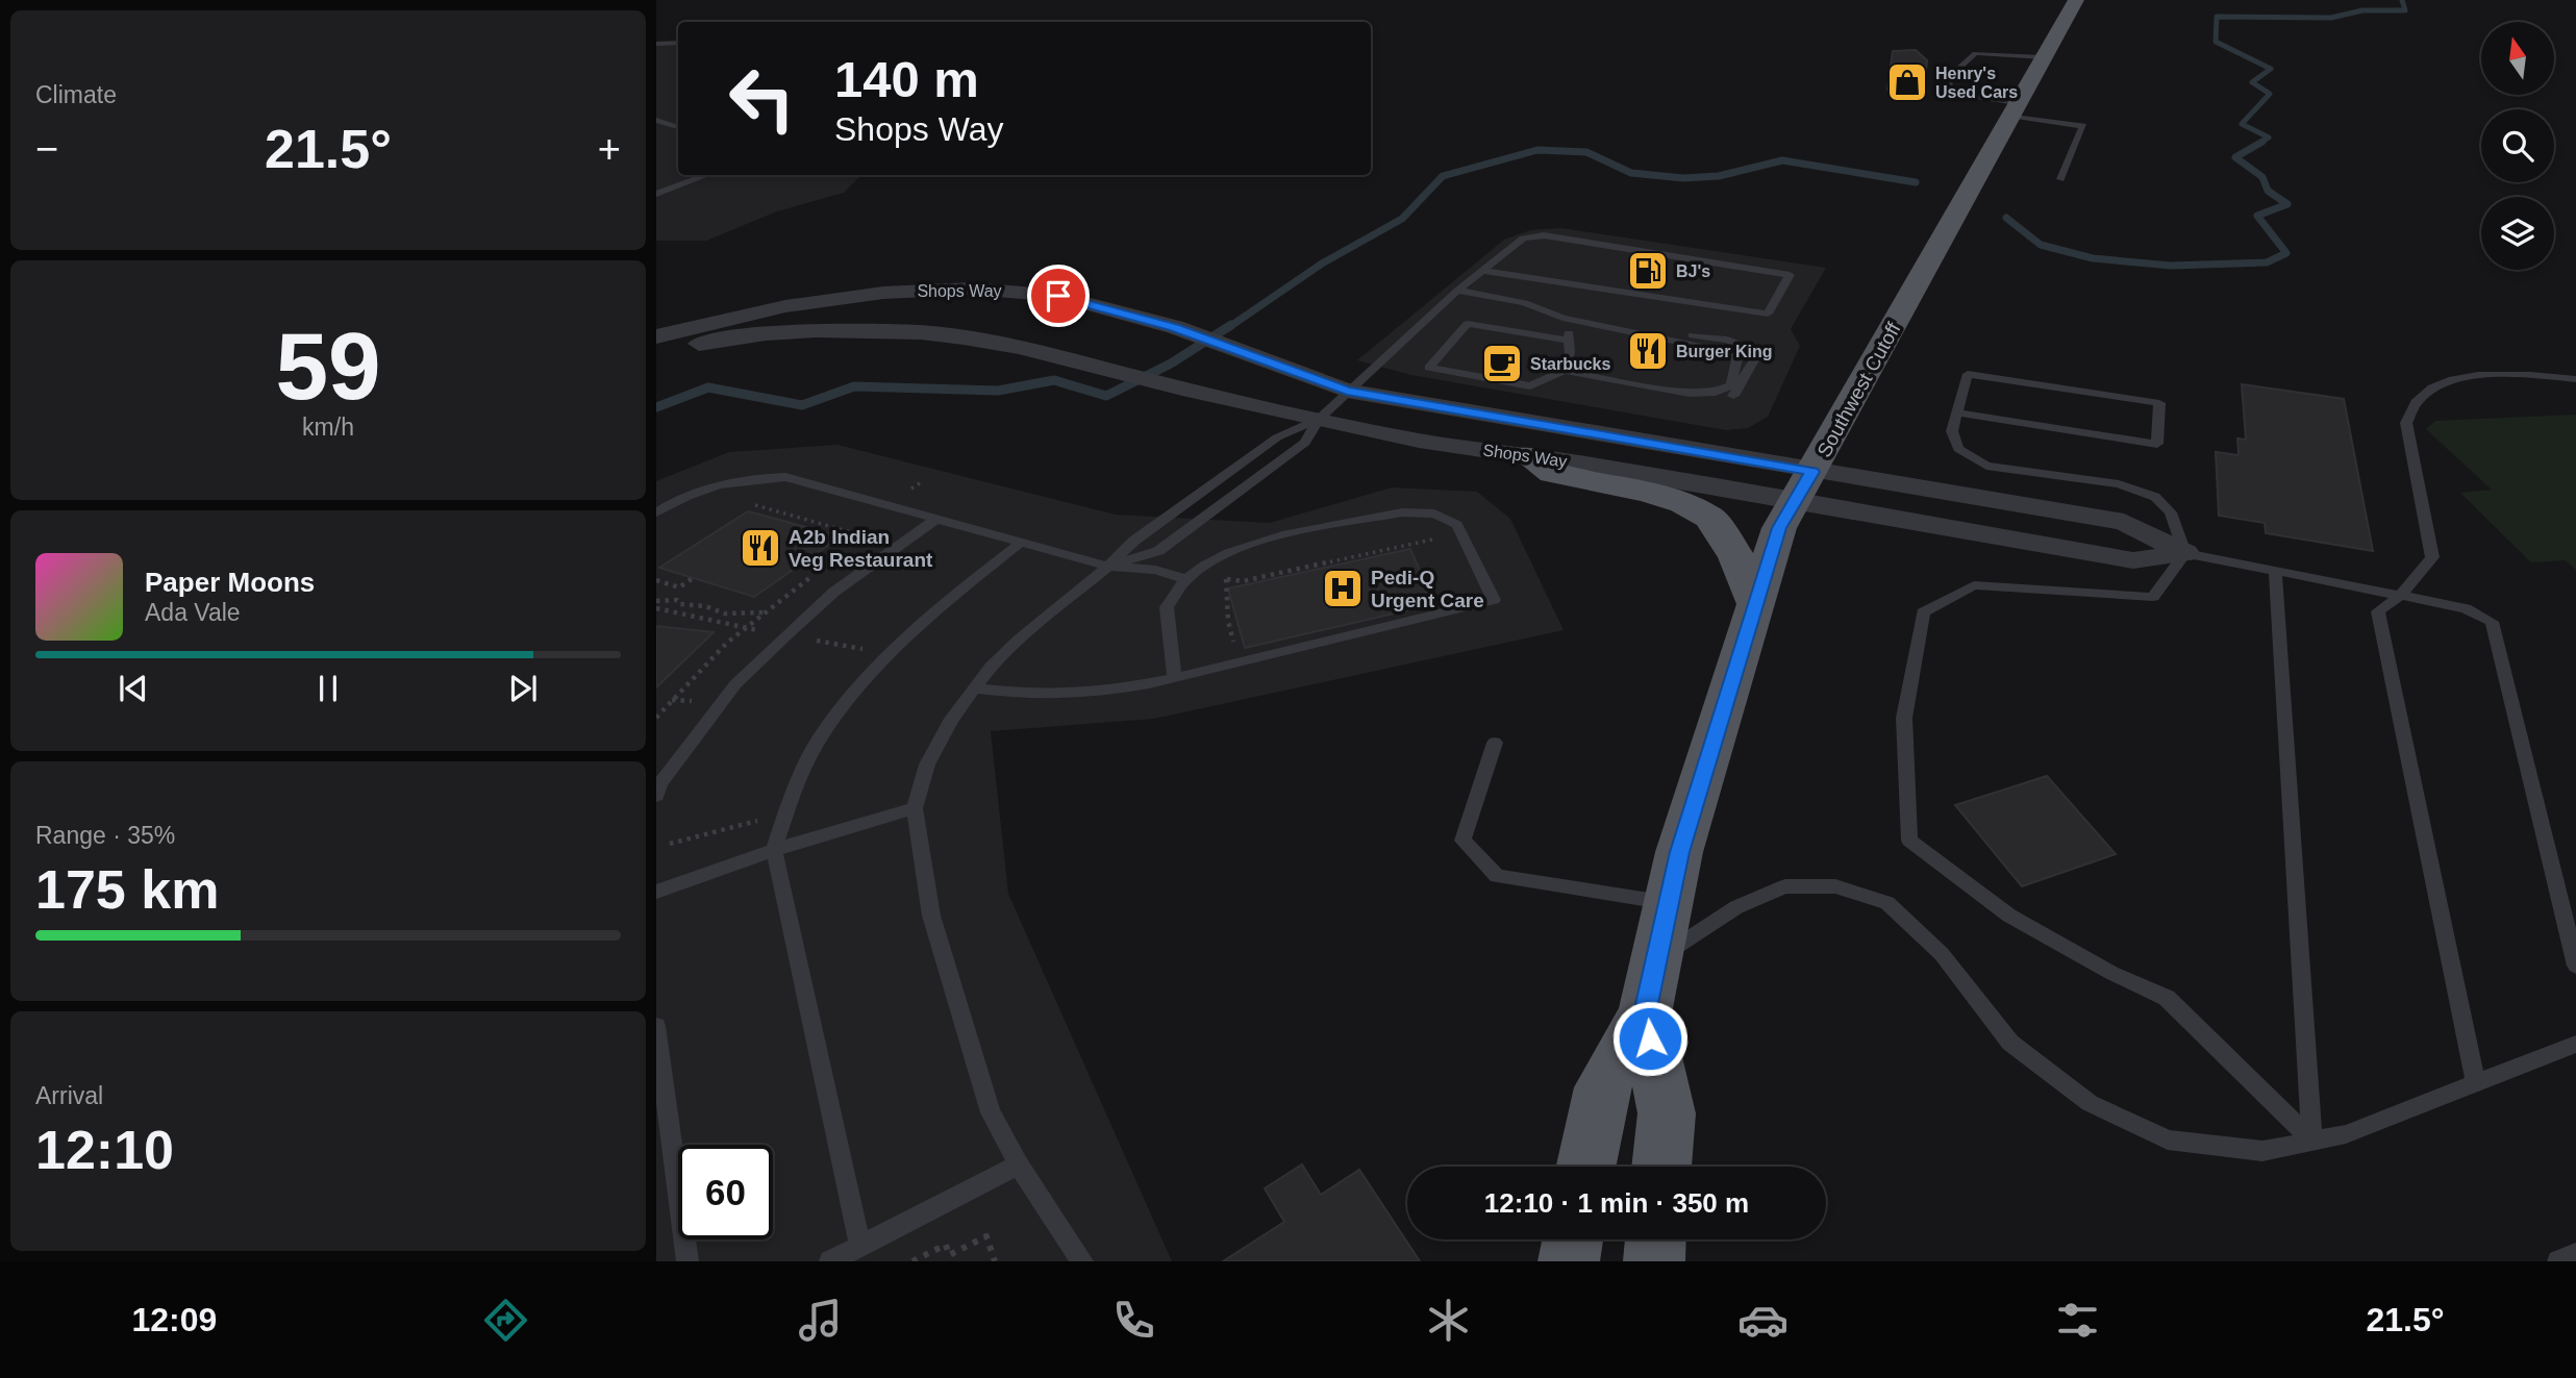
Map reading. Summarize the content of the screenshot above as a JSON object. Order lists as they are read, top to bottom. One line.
{"streets":{"main road":["Southwest Cutoff"],"street":["Shops Way"]},"crossings":[["Shops Way","Southwest Cutoff"]],"places":{"shop":["Henry's Used Cars"],"fuel station":["BJ's"],"restaurant":["Burger King","A2b Indian Veg Restaurant"],"cafe":["Starbucks"],"hospital":["Pedi-Q Urgent Care"]},"north":"top","page":{"tile":["Climate",["59","km/h"],["Range · 35%","175 km"],["Arrival","12:10"]],"turn":["140 m","Shops Way"],"heat":["−","21.5°","+"],"song":["Paper Moons","Ada Vale"],"limit":"60","trip":"12:10 · 1 min · 350 m","tabs":["12:09","21.5°"]}}
